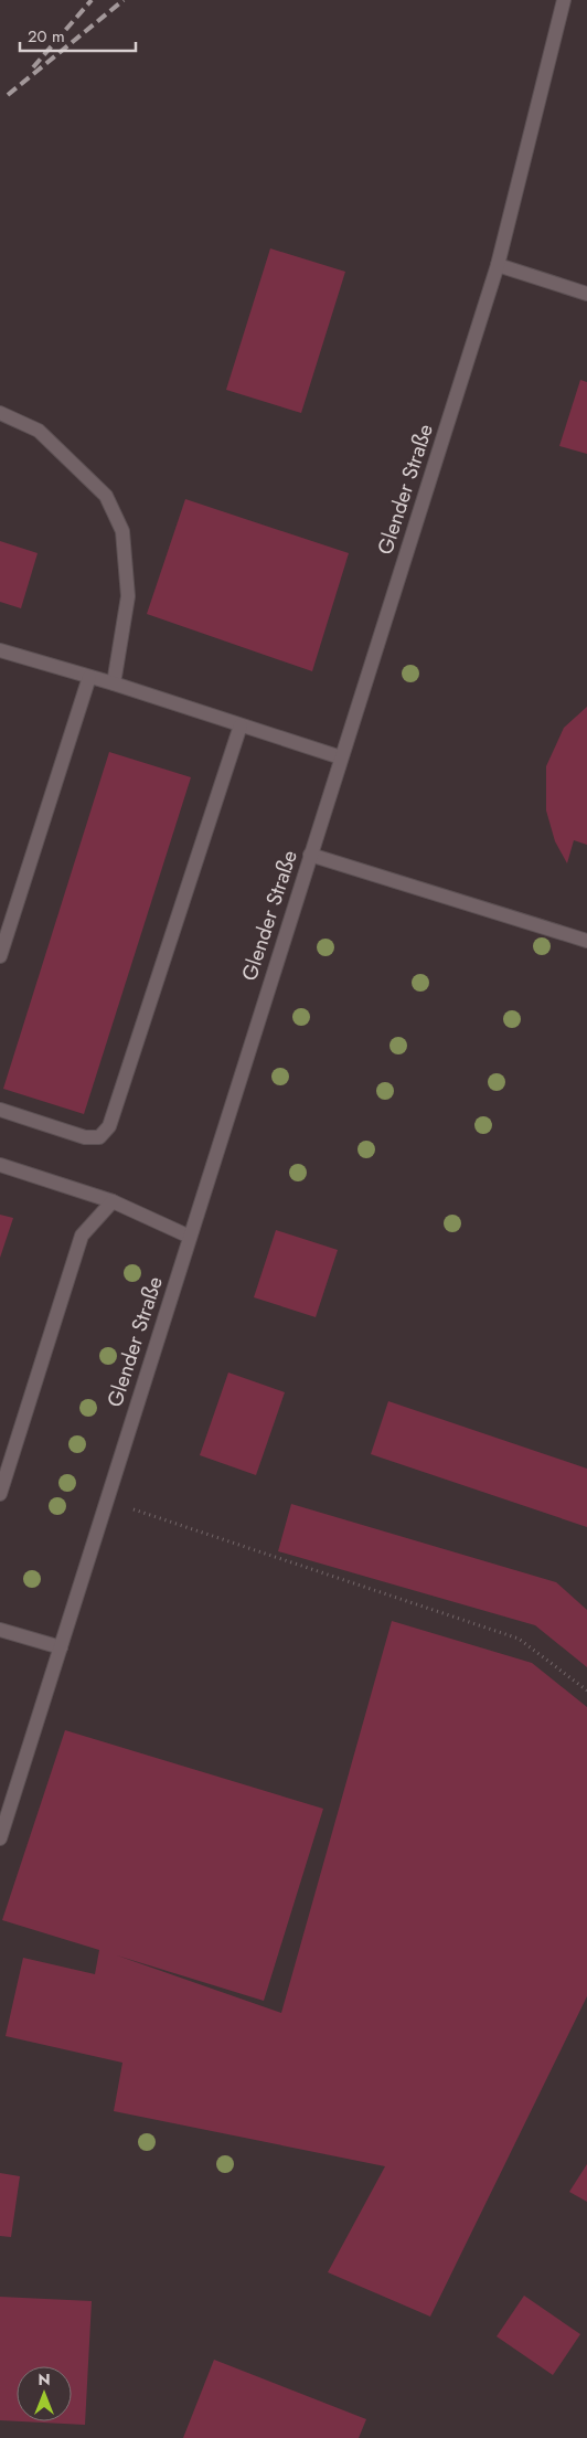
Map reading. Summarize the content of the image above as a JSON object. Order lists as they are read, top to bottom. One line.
{"streets":{"street":["Glender Straße"]},"scale_bar":"20 m","north":"top"}
